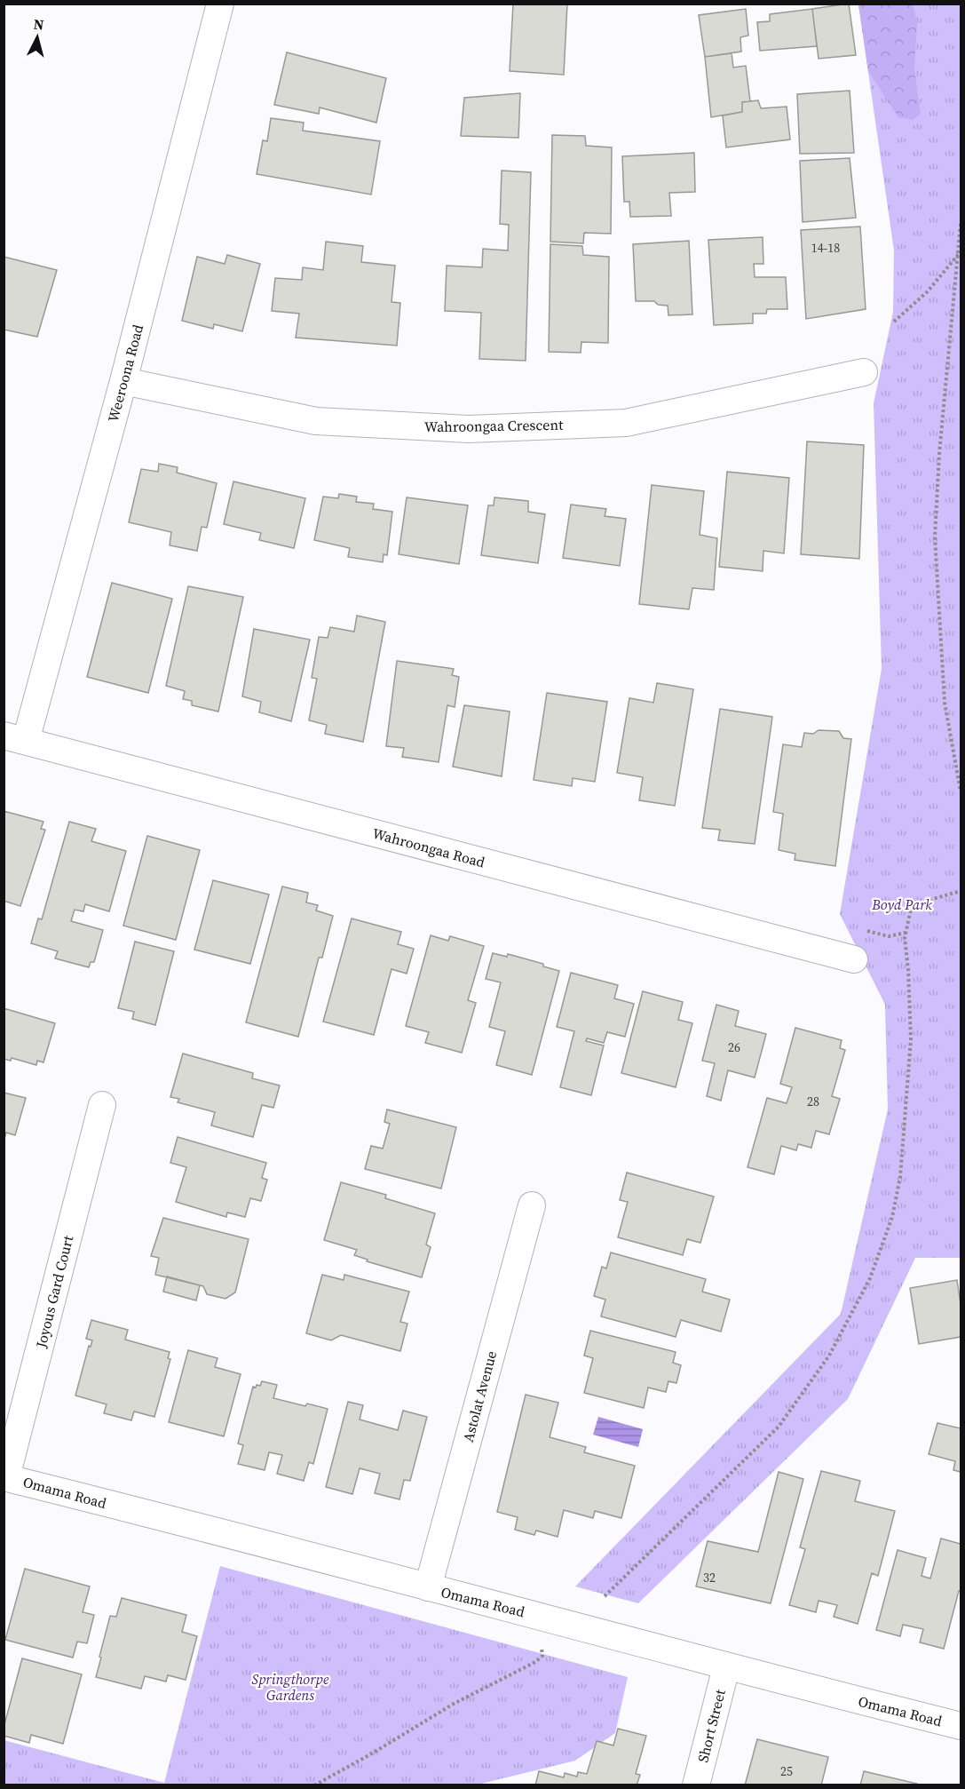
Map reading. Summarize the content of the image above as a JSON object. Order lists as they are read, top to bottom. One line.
{"streets":{"street":["Weeroona Road","Wahroongaa Crescent","Wahroongaa Road","Joyous Gard Court","Astolat Avenue","Omama Road","Short Street"]},"crossings":[["Weeroona Road","Wahroongaa Crescent"],["Weeroona Road","Wahroongaa Road"],["Joyous Gard Court","Omama Road"],["Astolat Avenue","Omama Road"],["Omama Road","Short Street"]],"parks":["Boyd Park","Springthorpe Gardens"],"house_numbers":["14-18","26","28","32","25"],"north":"top"}
